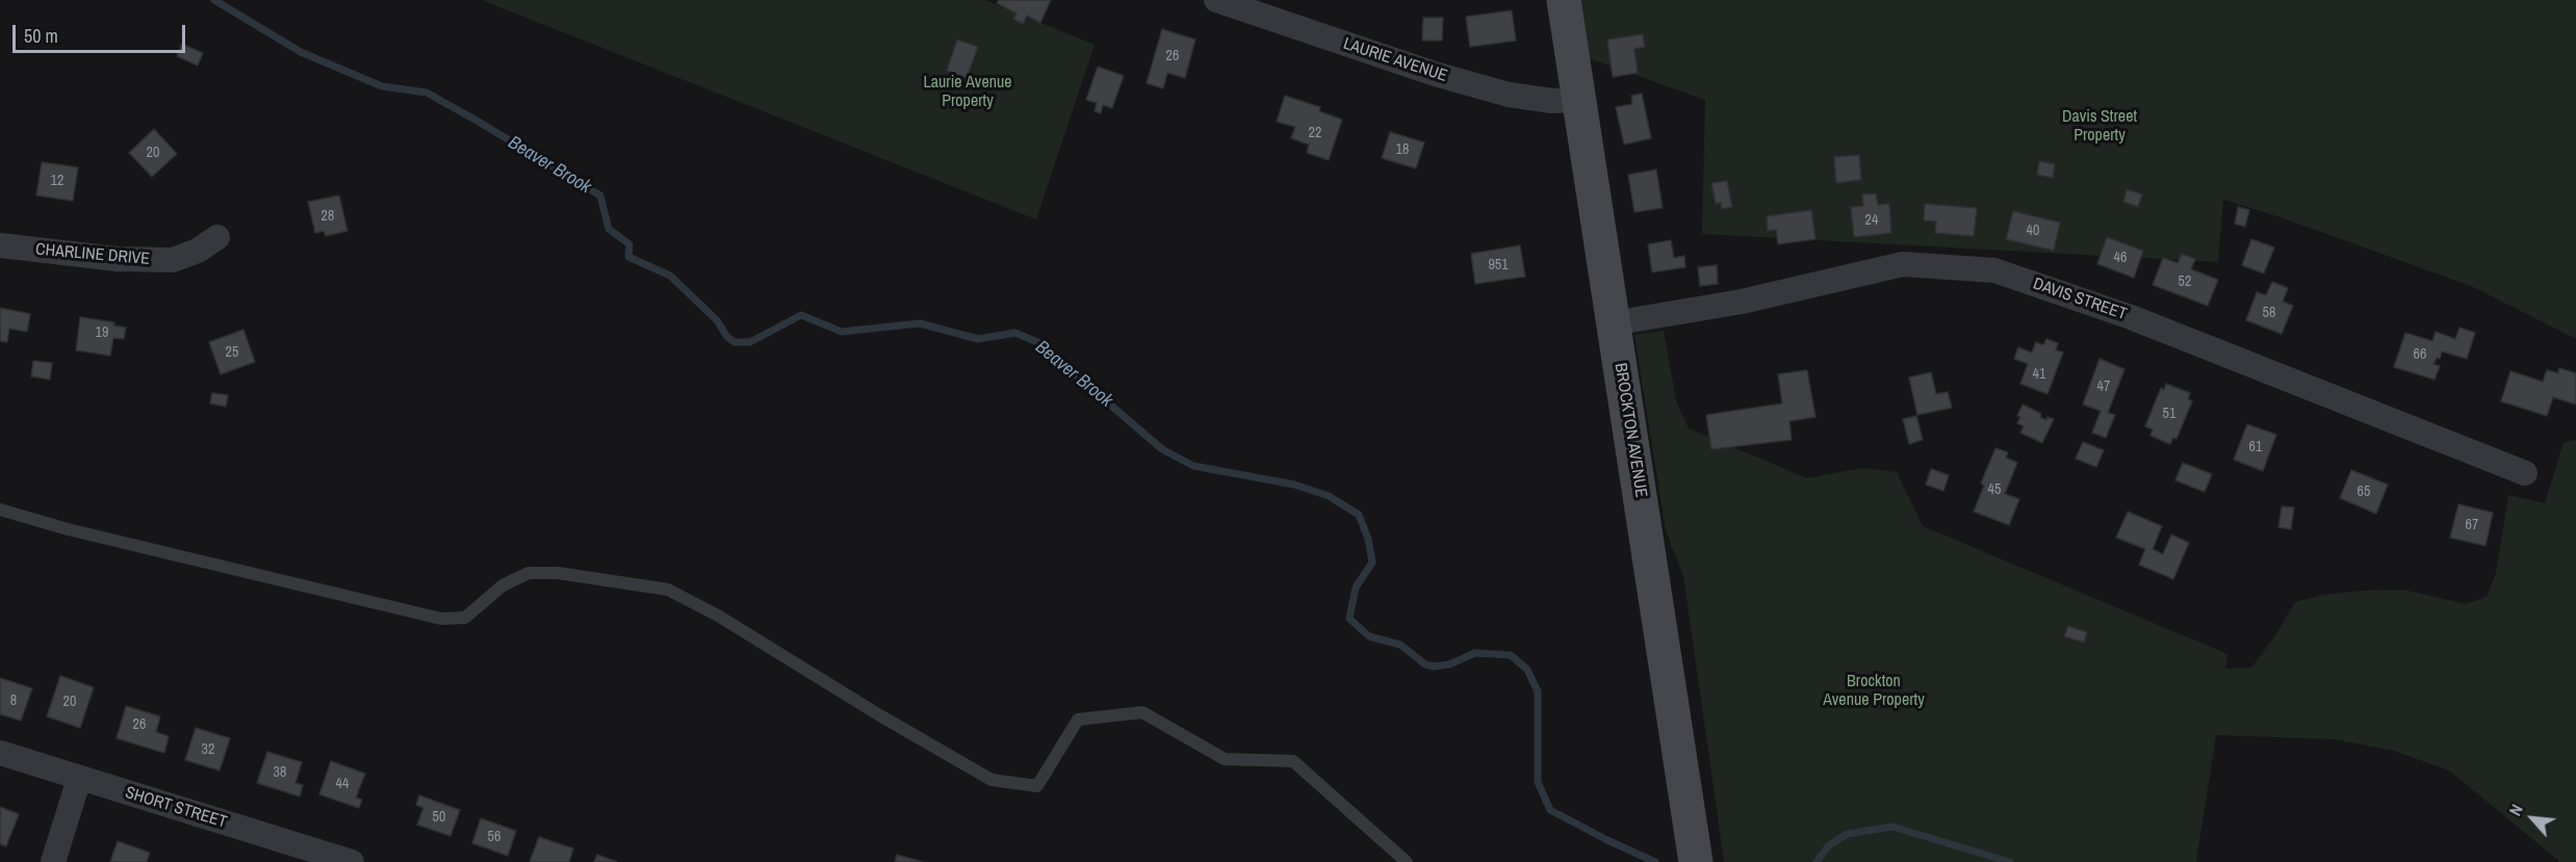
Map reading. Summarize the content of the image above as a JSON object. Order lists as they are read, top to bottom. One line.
{"streets":{"main road":["BROCKTON AVENUE"],"street":["LAURIE AVENUE","CHARLINE DRIVE","DAVIS STREET","SHORT STREET"]},"crossings":[["LAURIE AVENUE","BROCKTON AVENUE"],["DAVIS STREET","BROCKTON AVENUE"]],"water":["Beaver Brook"],"parks":["Laurie Avenue Property","Davis Street Property","Brockton Avenue Property"],"house_numbers":["26","22","18","20","12","28","24","40","46","951","52","58","19","25","66","41","47","51","61","45","65","67","8","20","26","32","38","44","50","56"],"scale_bar":"50 m","north":"top left"}
